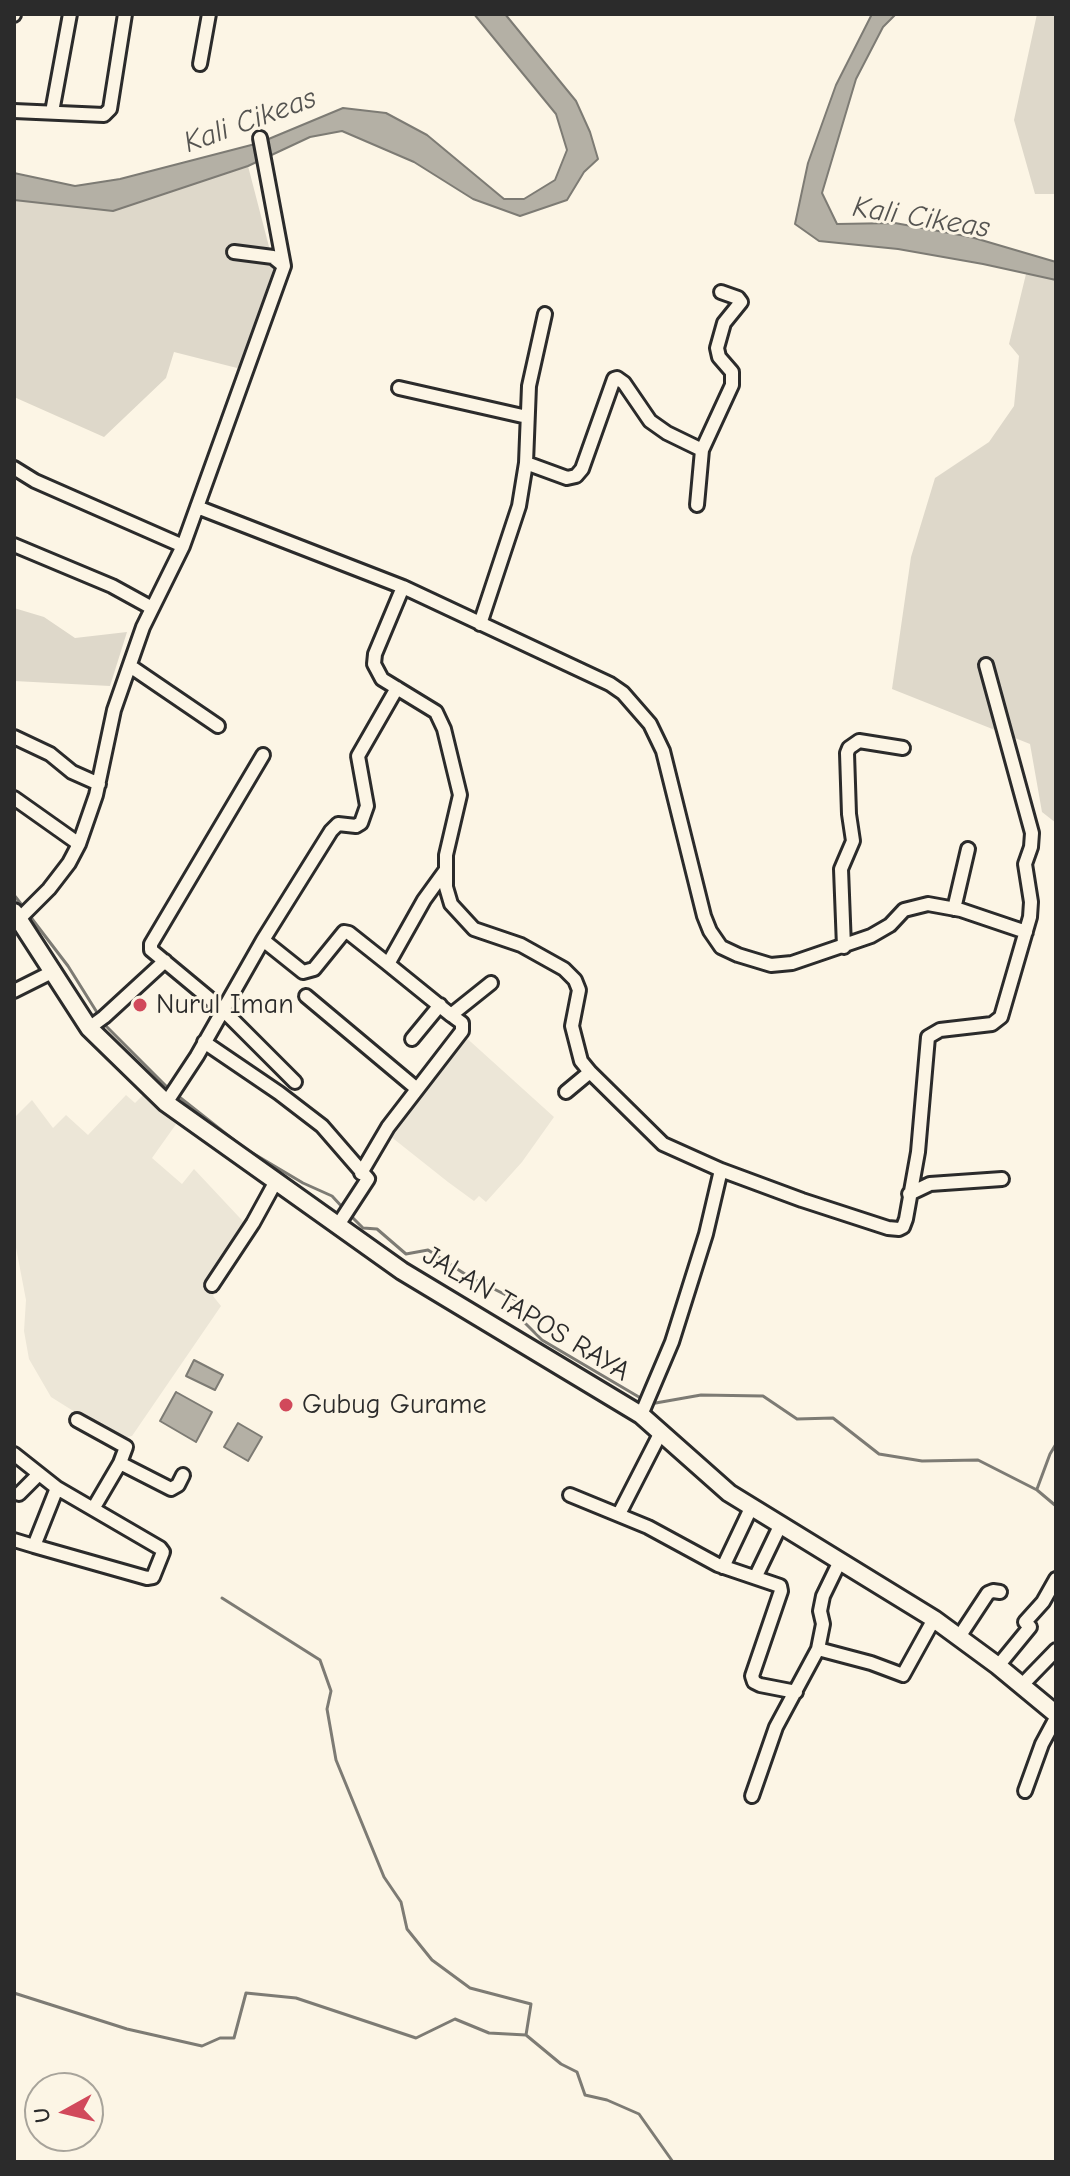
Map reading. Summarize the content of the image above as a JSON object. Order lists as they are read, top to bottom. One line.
{"streets":{"main road":["JALAN TAPOS RAYA"]},"water":["Kali Cikeas"],"places":["Nurul Iman","Gubug Gurame"],"north":"left"}
